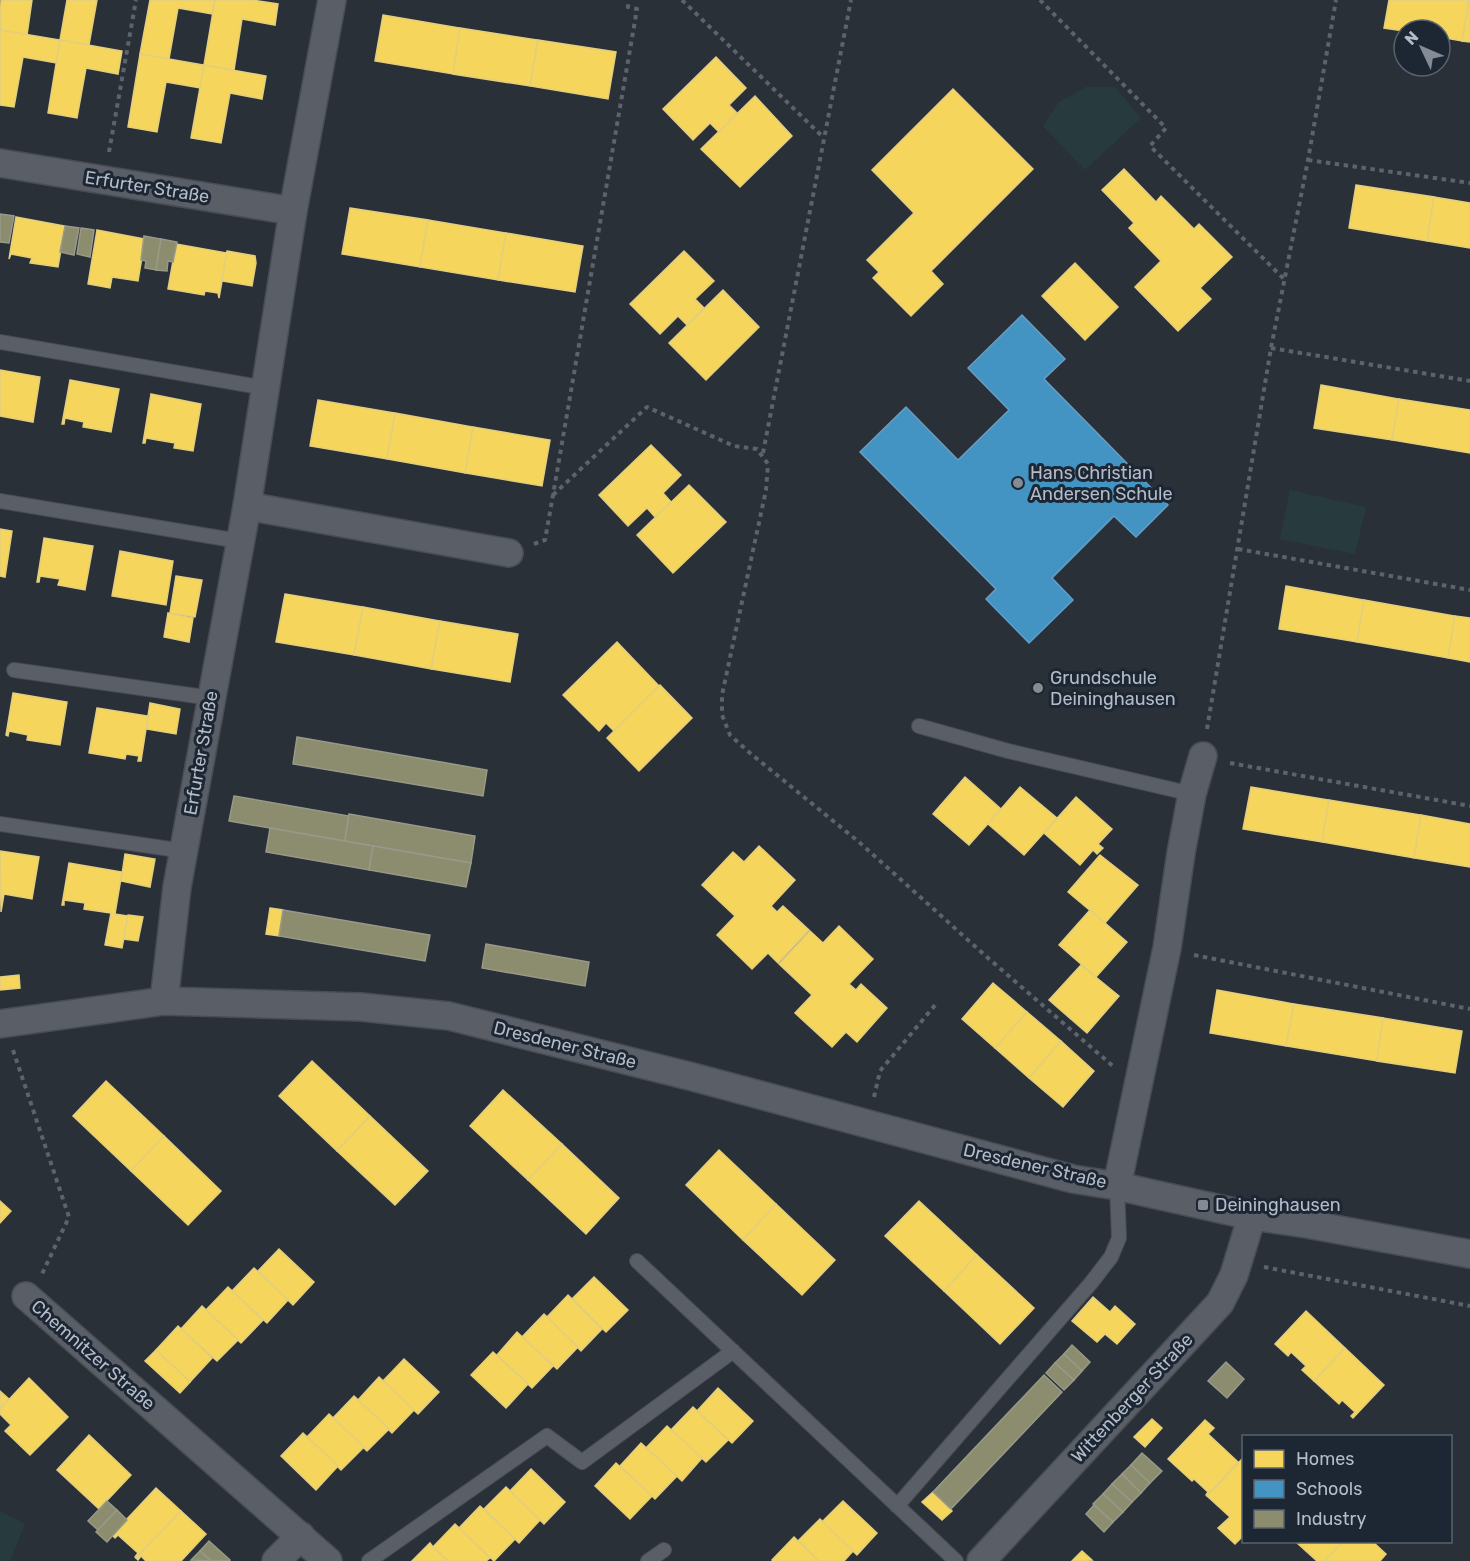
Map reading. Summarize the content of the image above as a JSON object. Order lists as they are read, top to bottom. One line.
{"streets":{"street":["Erfurter Straße","Dresdener Straße","Chemnitzer Straße","Wittenberger Straße"]},"crossings":[["Erfurter Straße","Dresdener Straße"],["Dresdener Straße","Chemnitzer Straße"],["Dresdener Straße","Wittenberger Straße"]],"places":{"other":["Hans Christian Andersen Schule","Grundschule Deininghausen"],"transit":["Deininghausen"]},"legend":["Homes","Schools","Industry"],"north":"top left"}
